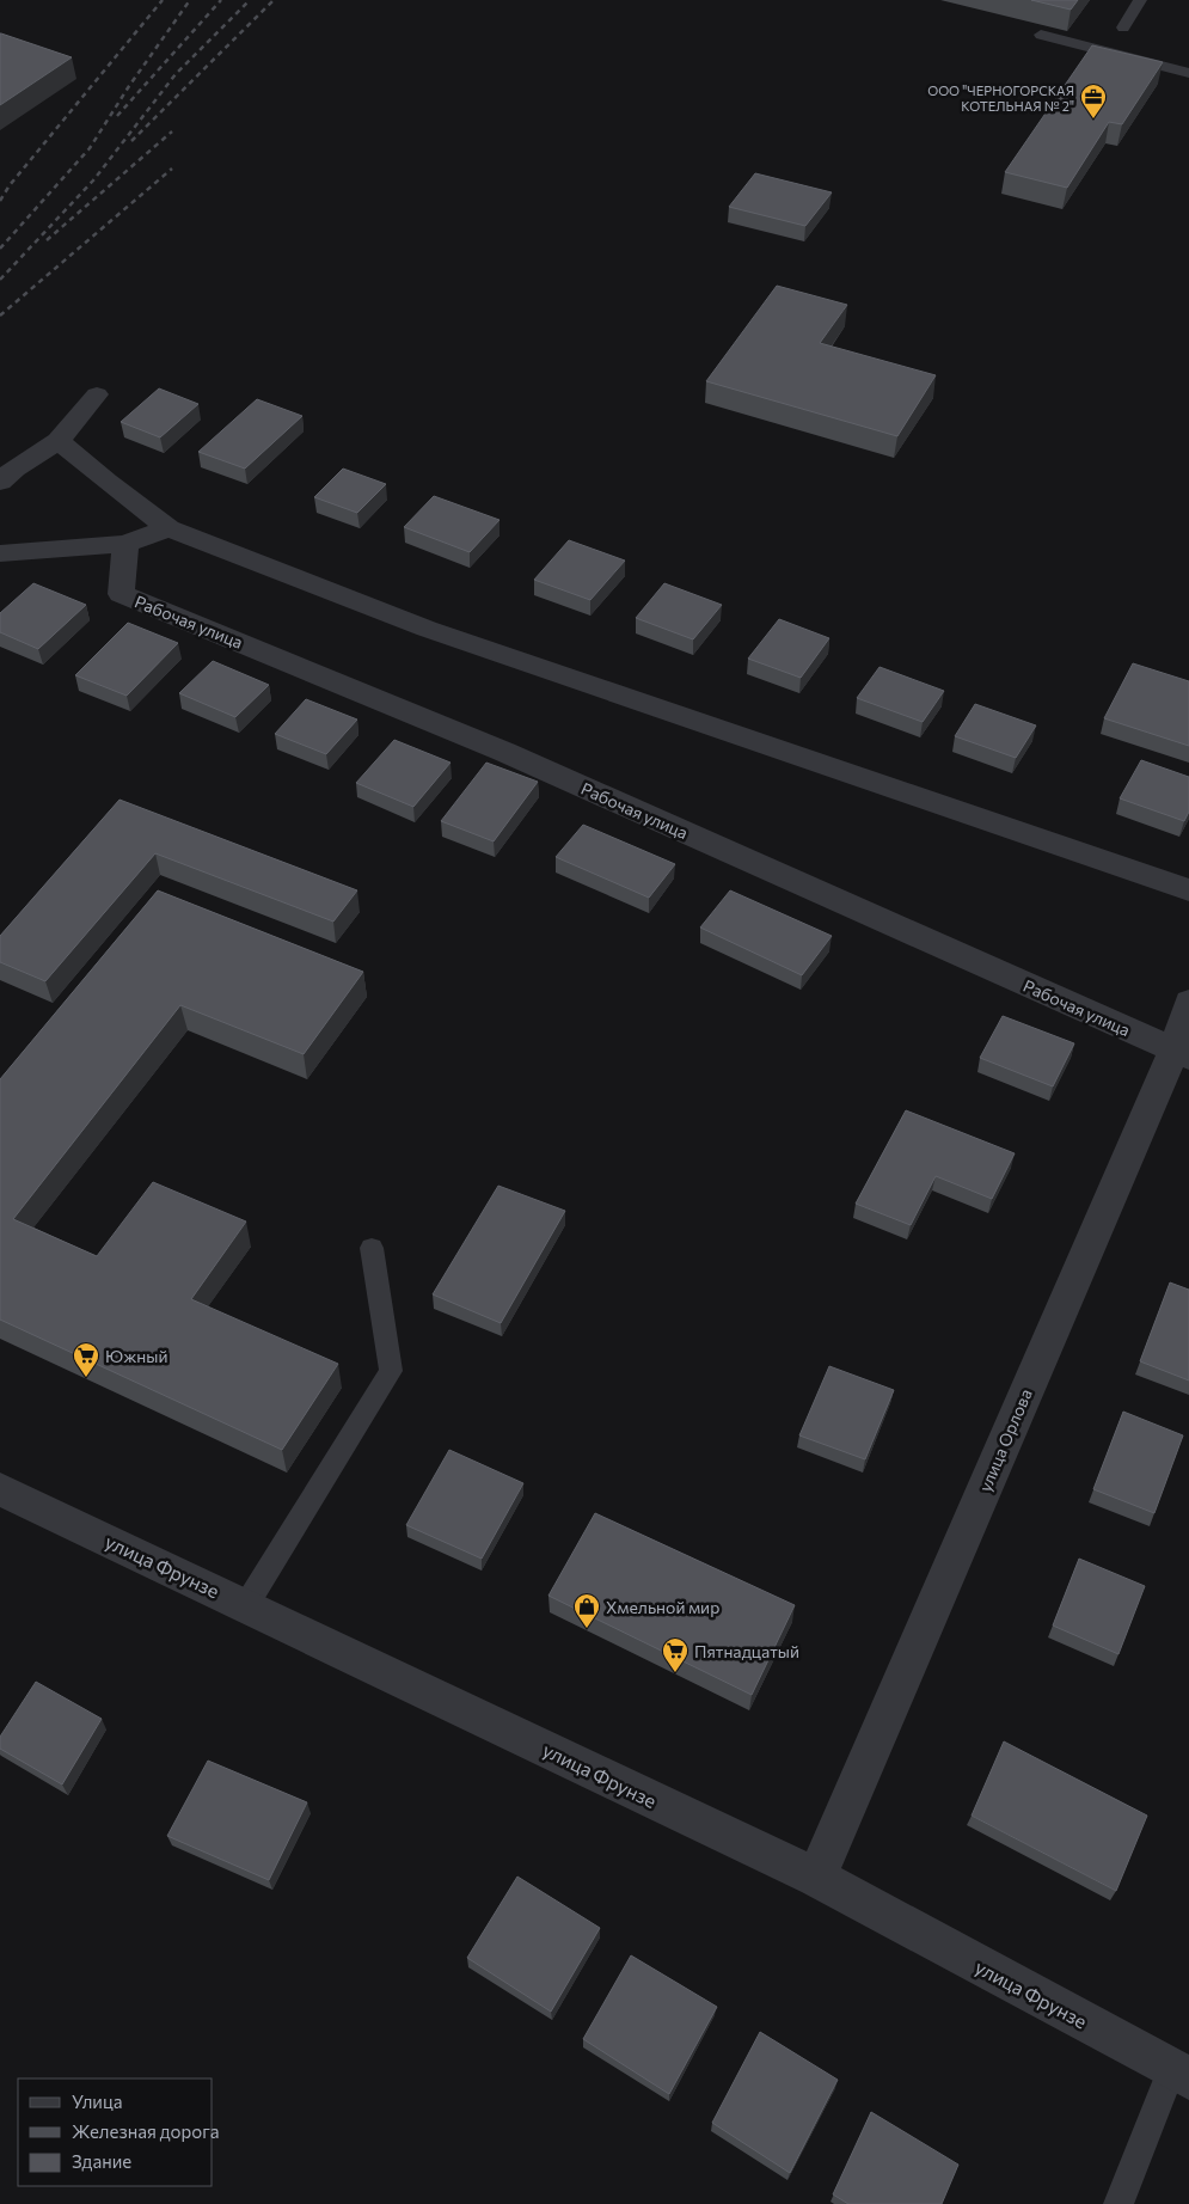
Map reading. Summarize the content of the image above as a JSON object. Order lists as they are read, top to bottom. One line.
{"streets":{"street":["Рабочая улица","улица Орлова","улица Фрунзе"]},"crossings":[["Рабочая улица","улица Орлова"],["улица Орлова","улица Фрунзе"]],"places":{"office":["ООО \"ЧЕРНОГОРСКАЯ КОТЕЛЬНАЯ № 2\""],"supermarket":["Южный","Пятнадцатый"],"shop":["Хмельной мир"]},"legend":["Улица","Железная дорога","Здание"]}
